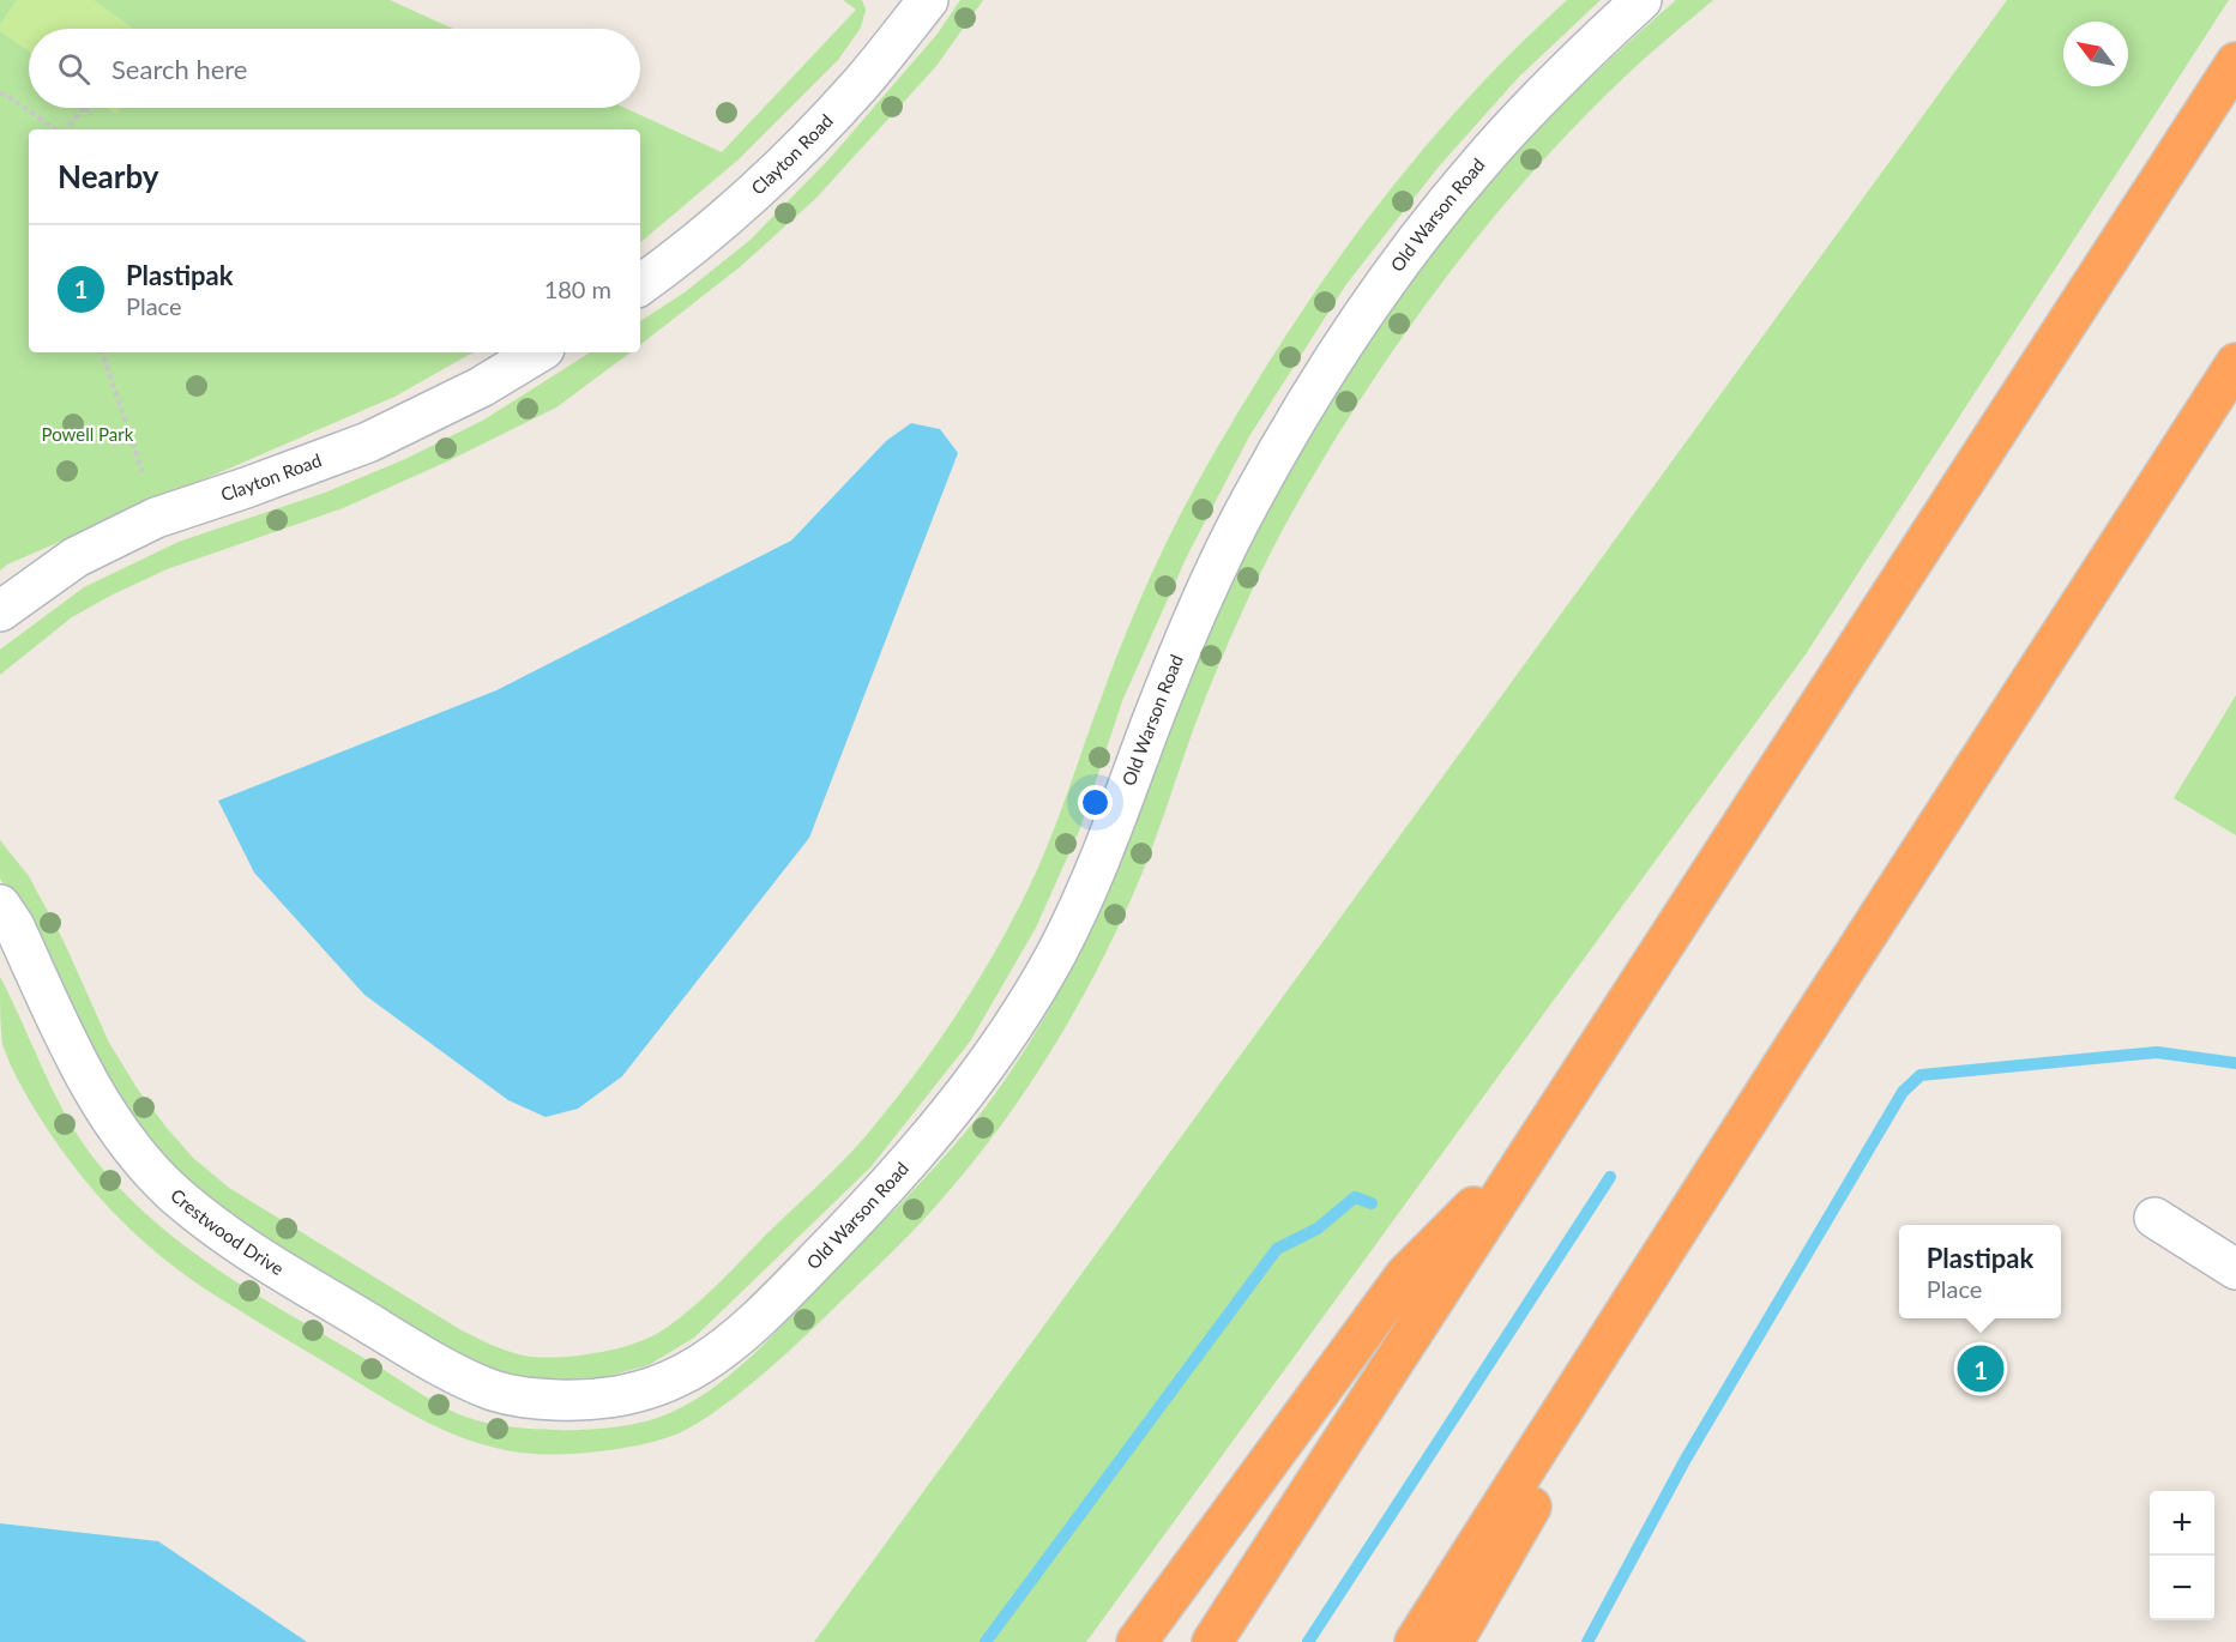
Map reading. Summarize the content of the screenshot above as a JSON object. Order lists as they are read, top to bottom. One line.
{"streets":{"street":["Clayton Road","Old Warson Road","Crestwood Drive"]},"crossings":[["Old Warson Road","Crestwood Drive"]],"parks":["Powell Park"],"north":"top left","page":{"search":"Search here","heading":"Nearby","list":[{"mark":"1","name":"Plastipak","note":"Place","value":"180 m"}],"popup":["Plastipak","Place"],"pins":"1","map_buttons":["+","−"]}}
